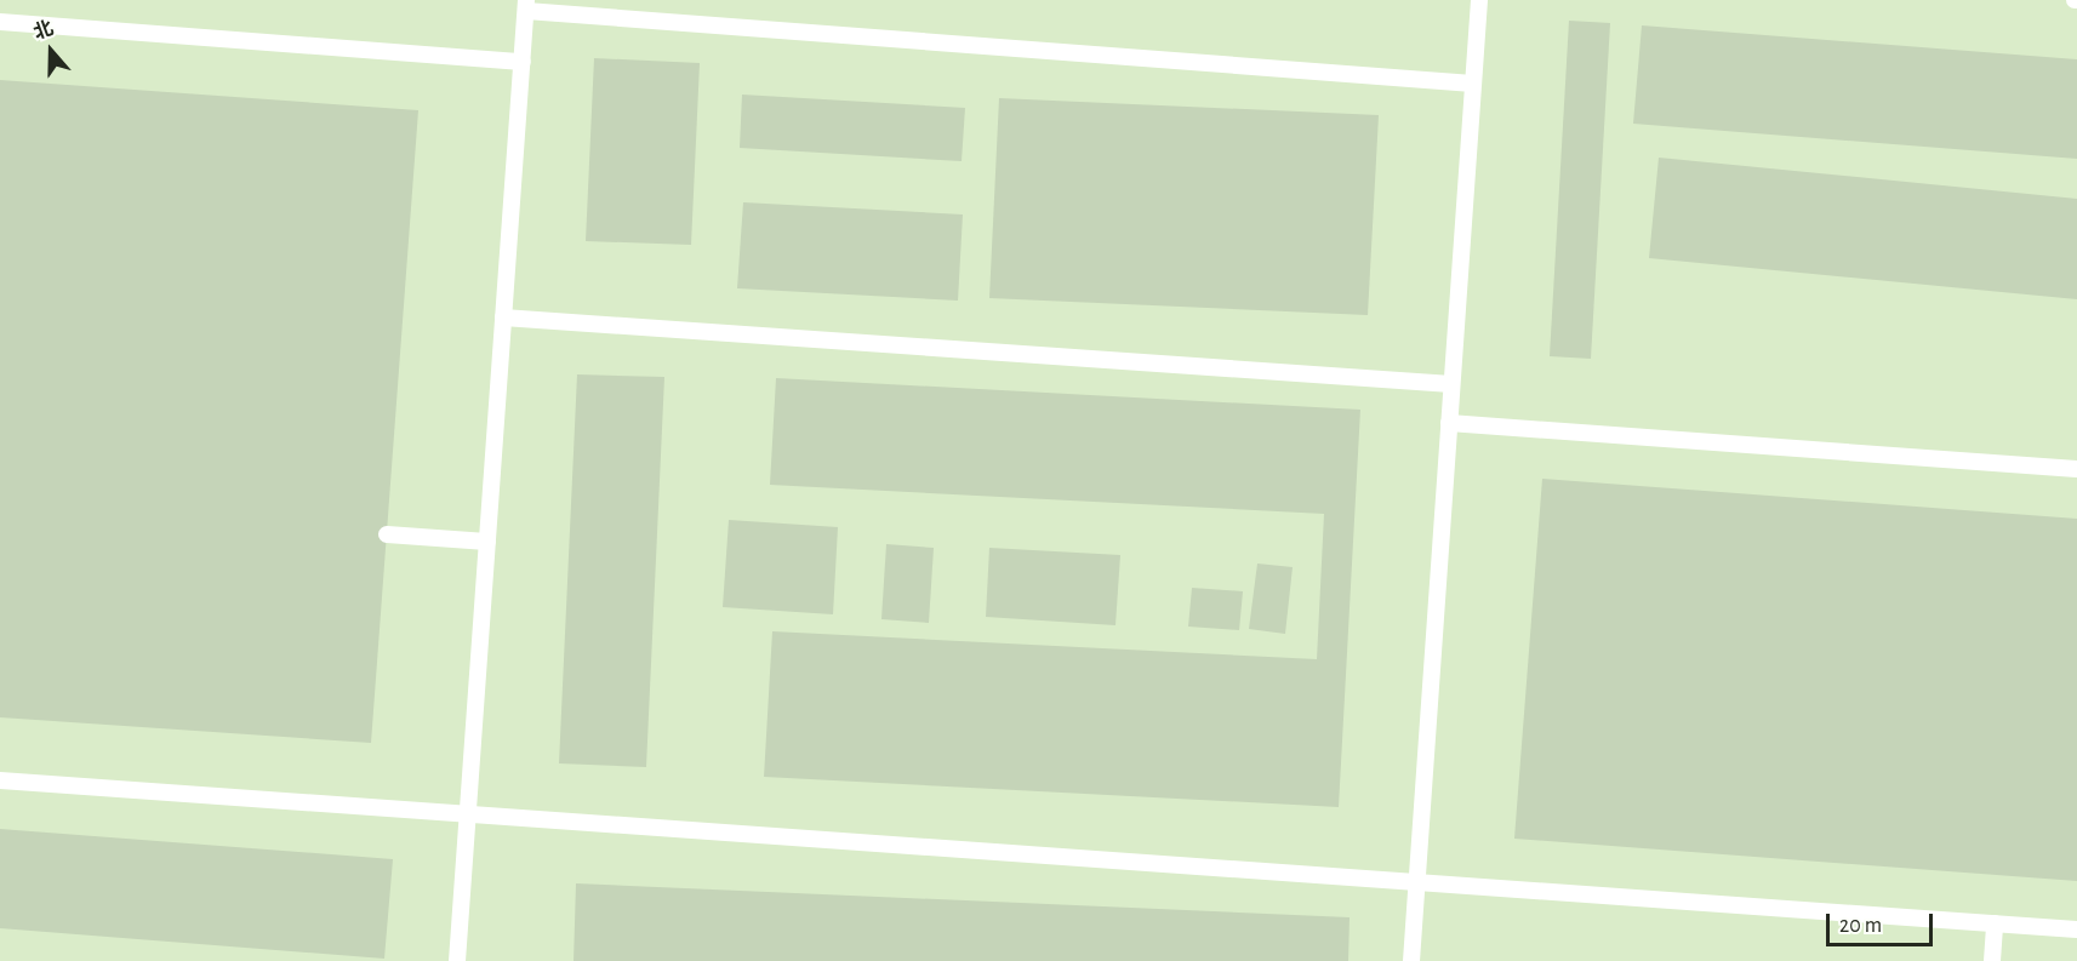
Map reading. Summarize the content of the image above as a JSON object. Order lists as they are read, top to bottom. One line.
{"scale_bar":"20 m","north":"top"}
